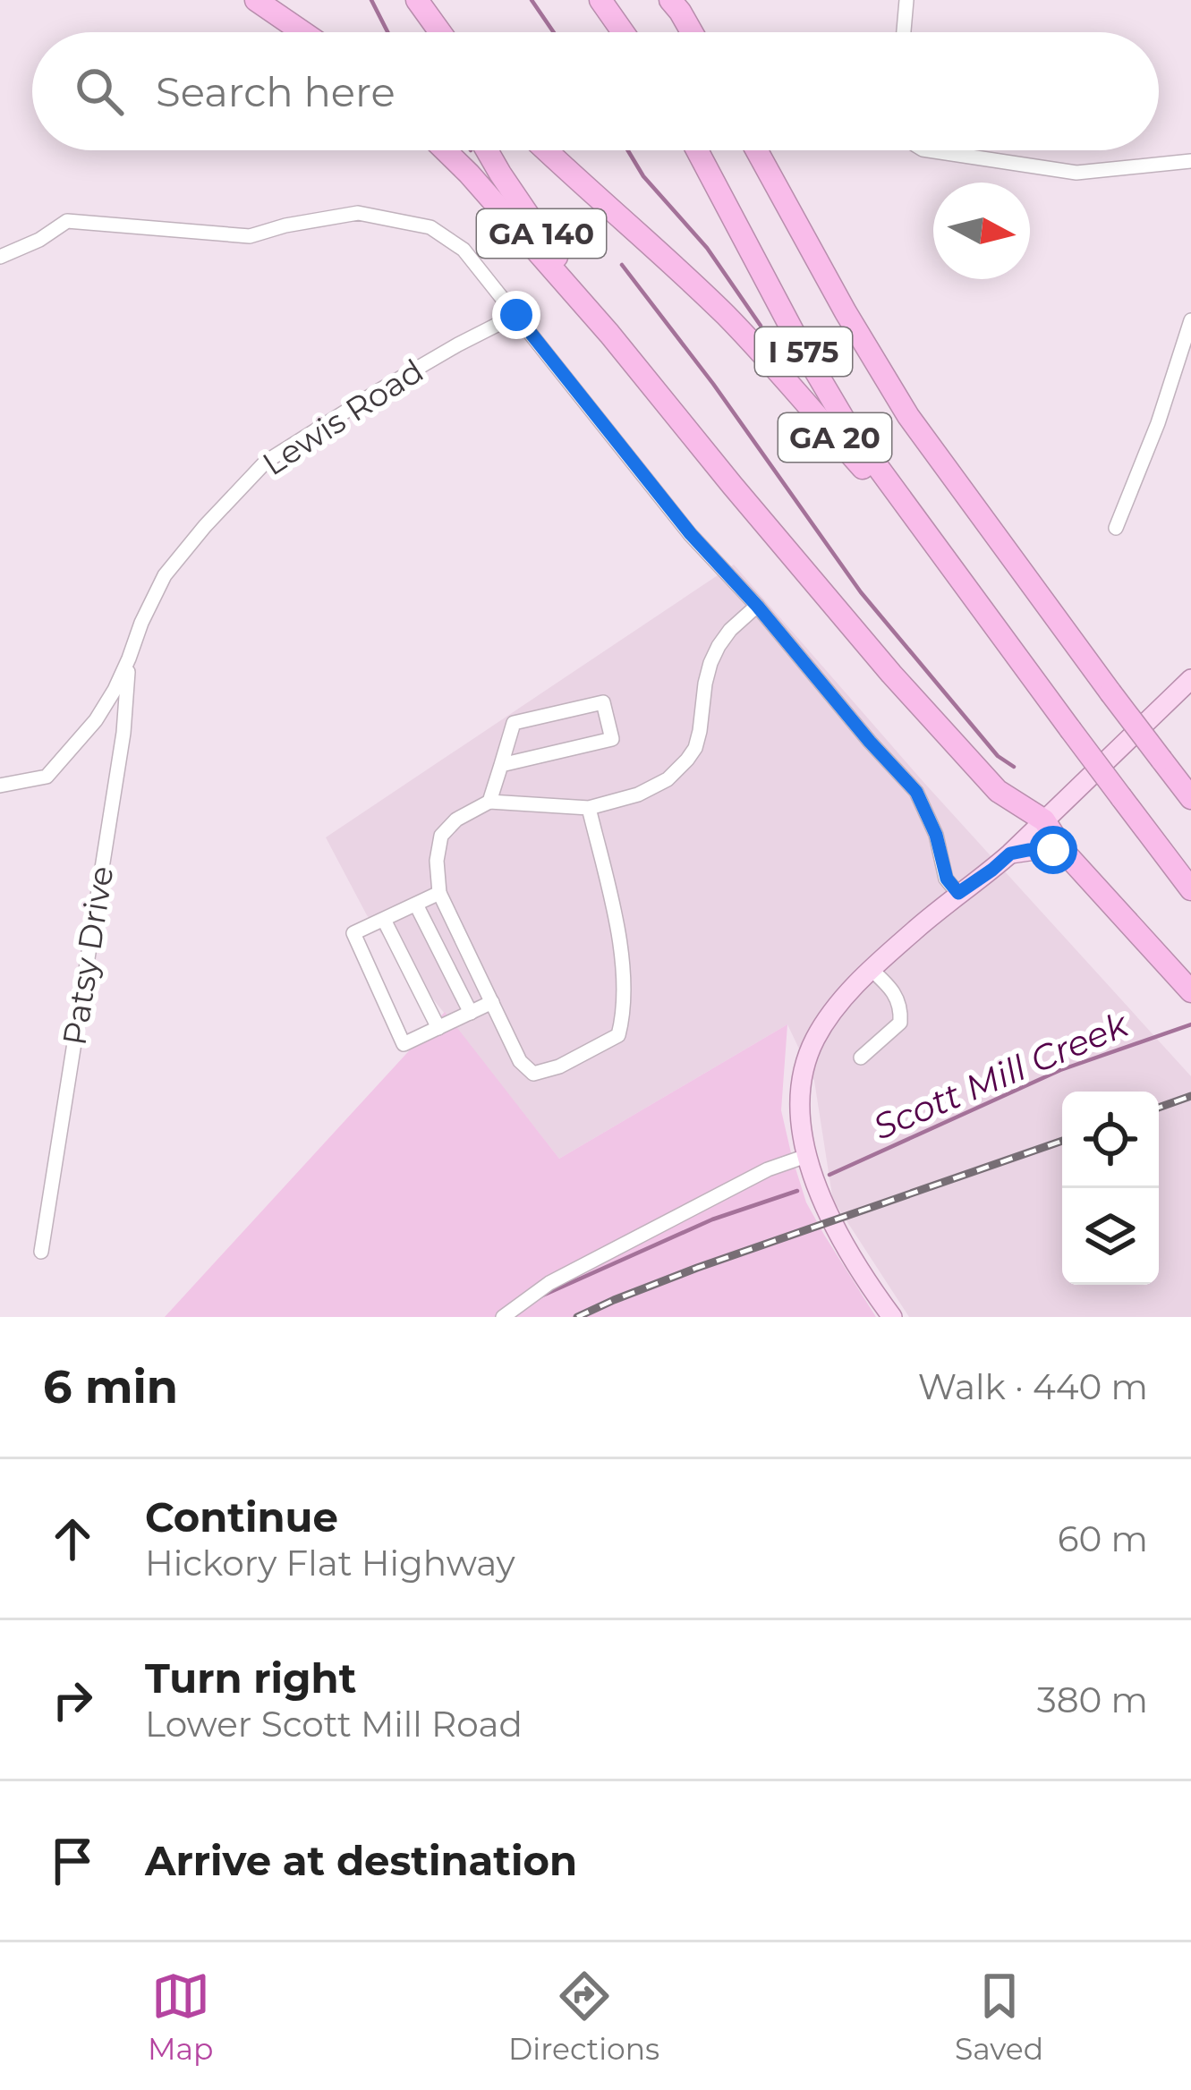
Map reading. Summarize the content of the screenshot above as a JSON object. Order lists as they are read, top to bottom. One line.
{"streets":{"highway":["GA 140","I 575","GA 20"],"street":["Lewis Road","Patsy Drive"]},"crossings":[["I 575","GA 20"],["Lewis Road","Patsy Drive"]],"water":["Scott Mill Creek"],"north":"right","page":{"search":"Search here","heading":["6 min","Walk · 440 m"],"list":[["Continue","Hickory Flat Highway","60 m"],["Turn right","Lower Scott Mill Road","380 m"],"Arrive at destination"],"nav":["Map","Directions","Saved"]}}
